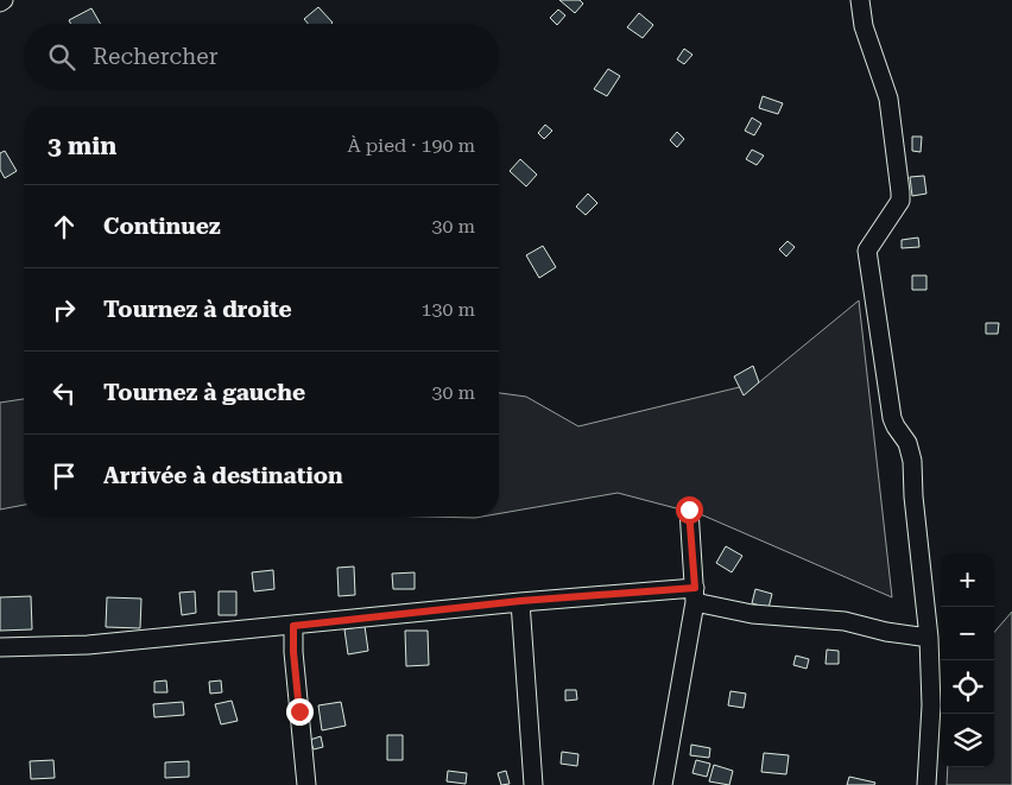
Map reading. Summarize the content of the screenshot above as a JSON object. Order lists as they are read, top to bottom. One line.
{"page":{"search":"Rechercher","heading":["3 min","À pied · 190 m"],"list":[["Continuez","30 m"],["Tournez à droite","130 m"],["Tournez à gauche","30 m"],"Arrivée à destination"],"map_buttons":["+","−"]}}
